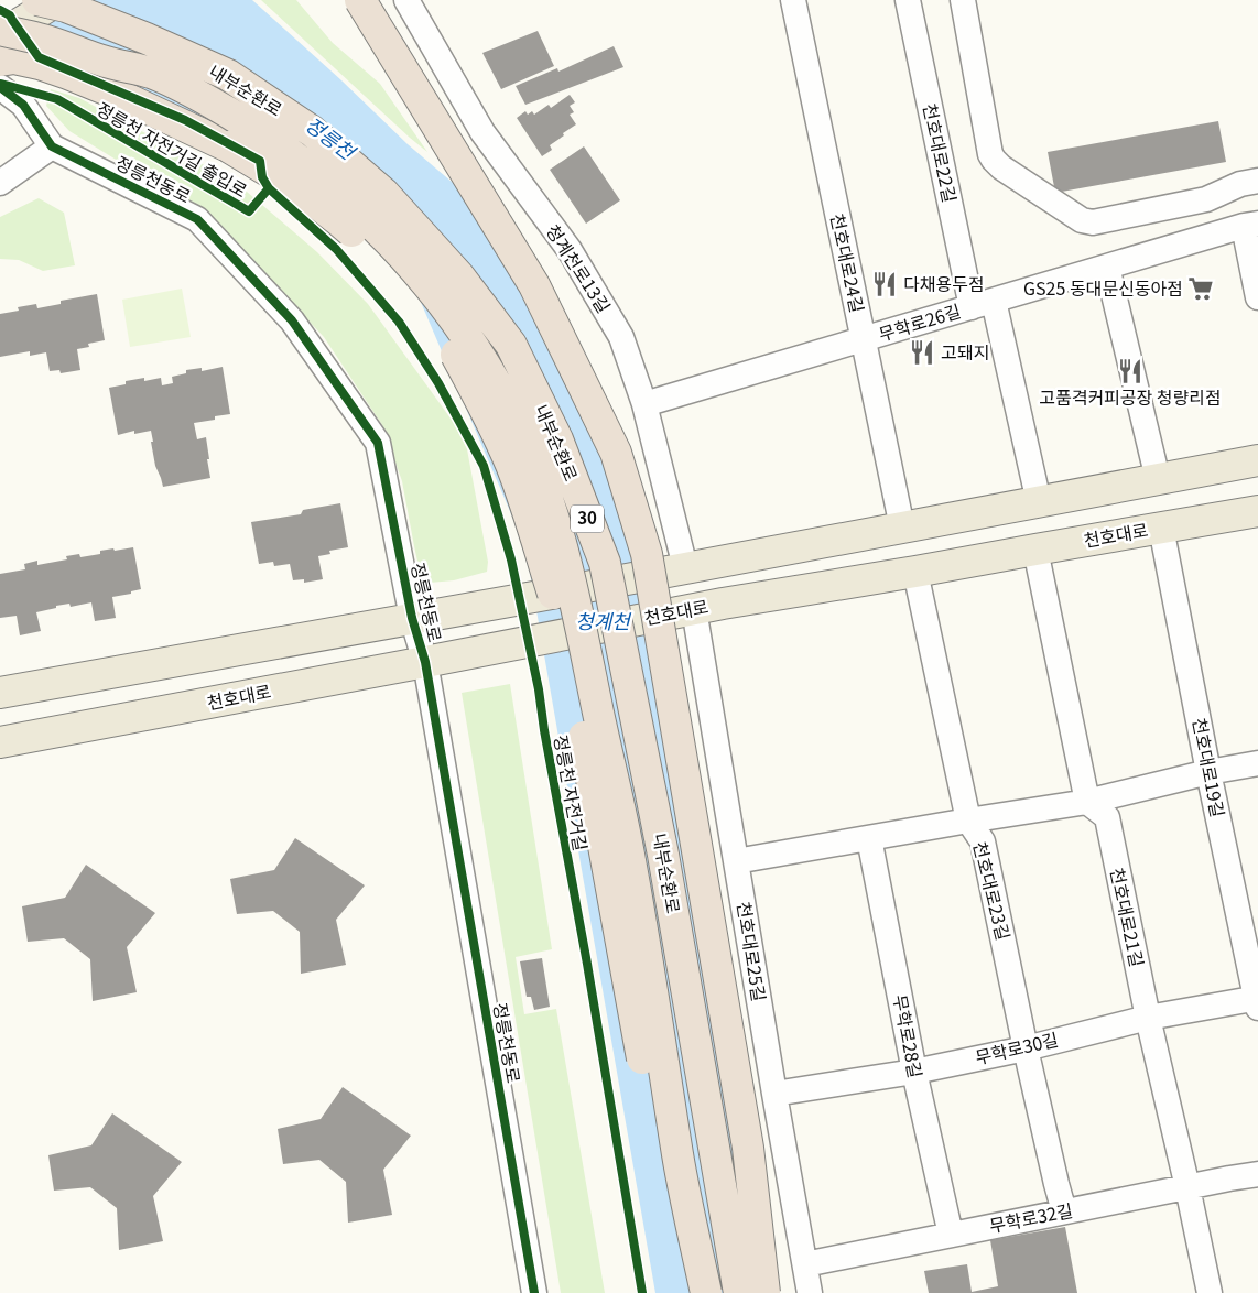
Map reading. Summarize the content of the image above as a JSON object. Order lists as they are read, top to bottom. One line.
{"streets":{"highway":["내부순환로","30"],"main road":["천호대로"],"street":["천호대로22길","정릉천동로","천호대로24길","청계천로13길","무학로26길","천호대로19길","천호대로23길","천호대로21길","천호대로25길","무학로28길","무학로30길","무학로32길"],"cycle path":["정릉천 자전거길 출입로","정릉천 자전거길"]},"crossings":[["천호대로22길","무학로26길"],["정릉천동로","천호대로"],["천호대로24길","무학로26길"],["청계천로13길","무학로26길"],["천호대로","천호대로19길"],["천호대로","천호대로23길"],["천호대로","천호대로25길"],["천호대로19길","무학로30길"],["천호대로23길","무학로30길"],["천호대로23길","무학로32길"],["천호대로21길","무학로30길"],["천호대로21길","무학로32길"],["천호대로25길","무학로30길"],["천호대로25길","무학로32길"],["무학로28길","무학로30길"],["무학로28길","무학로32길"]],"water":["정릉천","청계천"],"places":{"restaurant":["다채용두점","고돼지","고품격커피공장 청량리점"],"supermarket":["GS25 동대문신동아점"]}}
